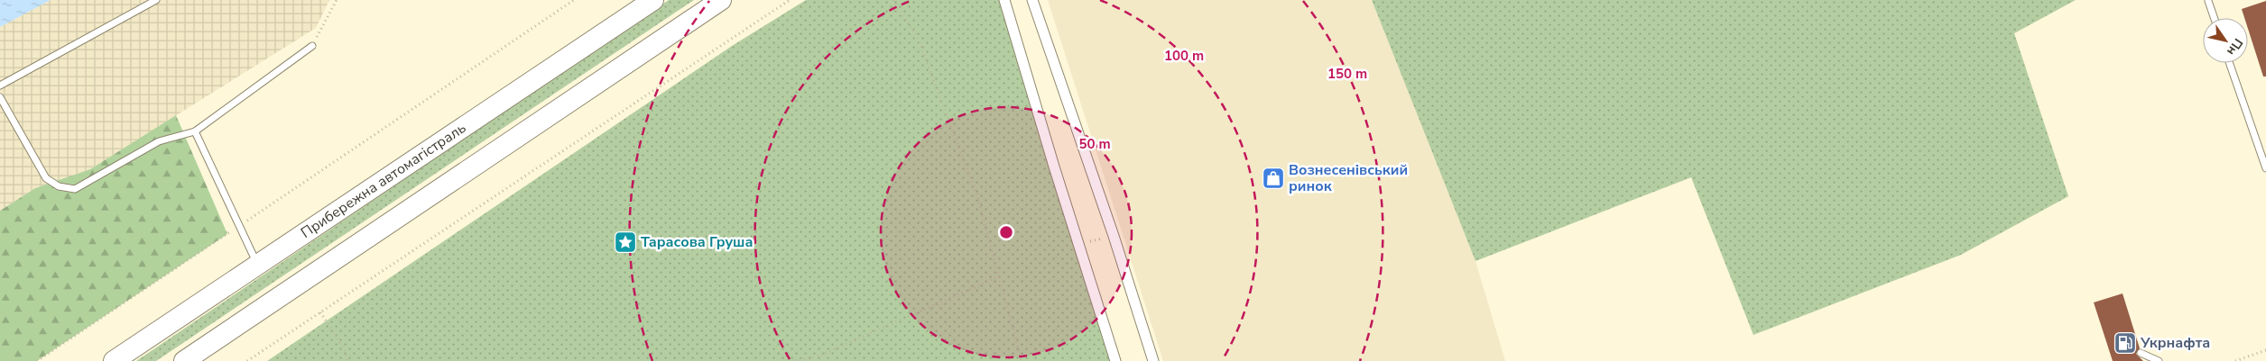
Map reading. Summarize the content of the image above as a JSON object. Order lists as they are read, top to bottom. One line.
{"streets":{"main road":["Прибережна автомагістраль"]},"places":{"shop":["Вознесенівський ринок"],"place":["Тарасова Груша"],"fuel station":["Укрнафта"]},"north":"bottom right","rings":["100 m","150 m","50 m"]}
